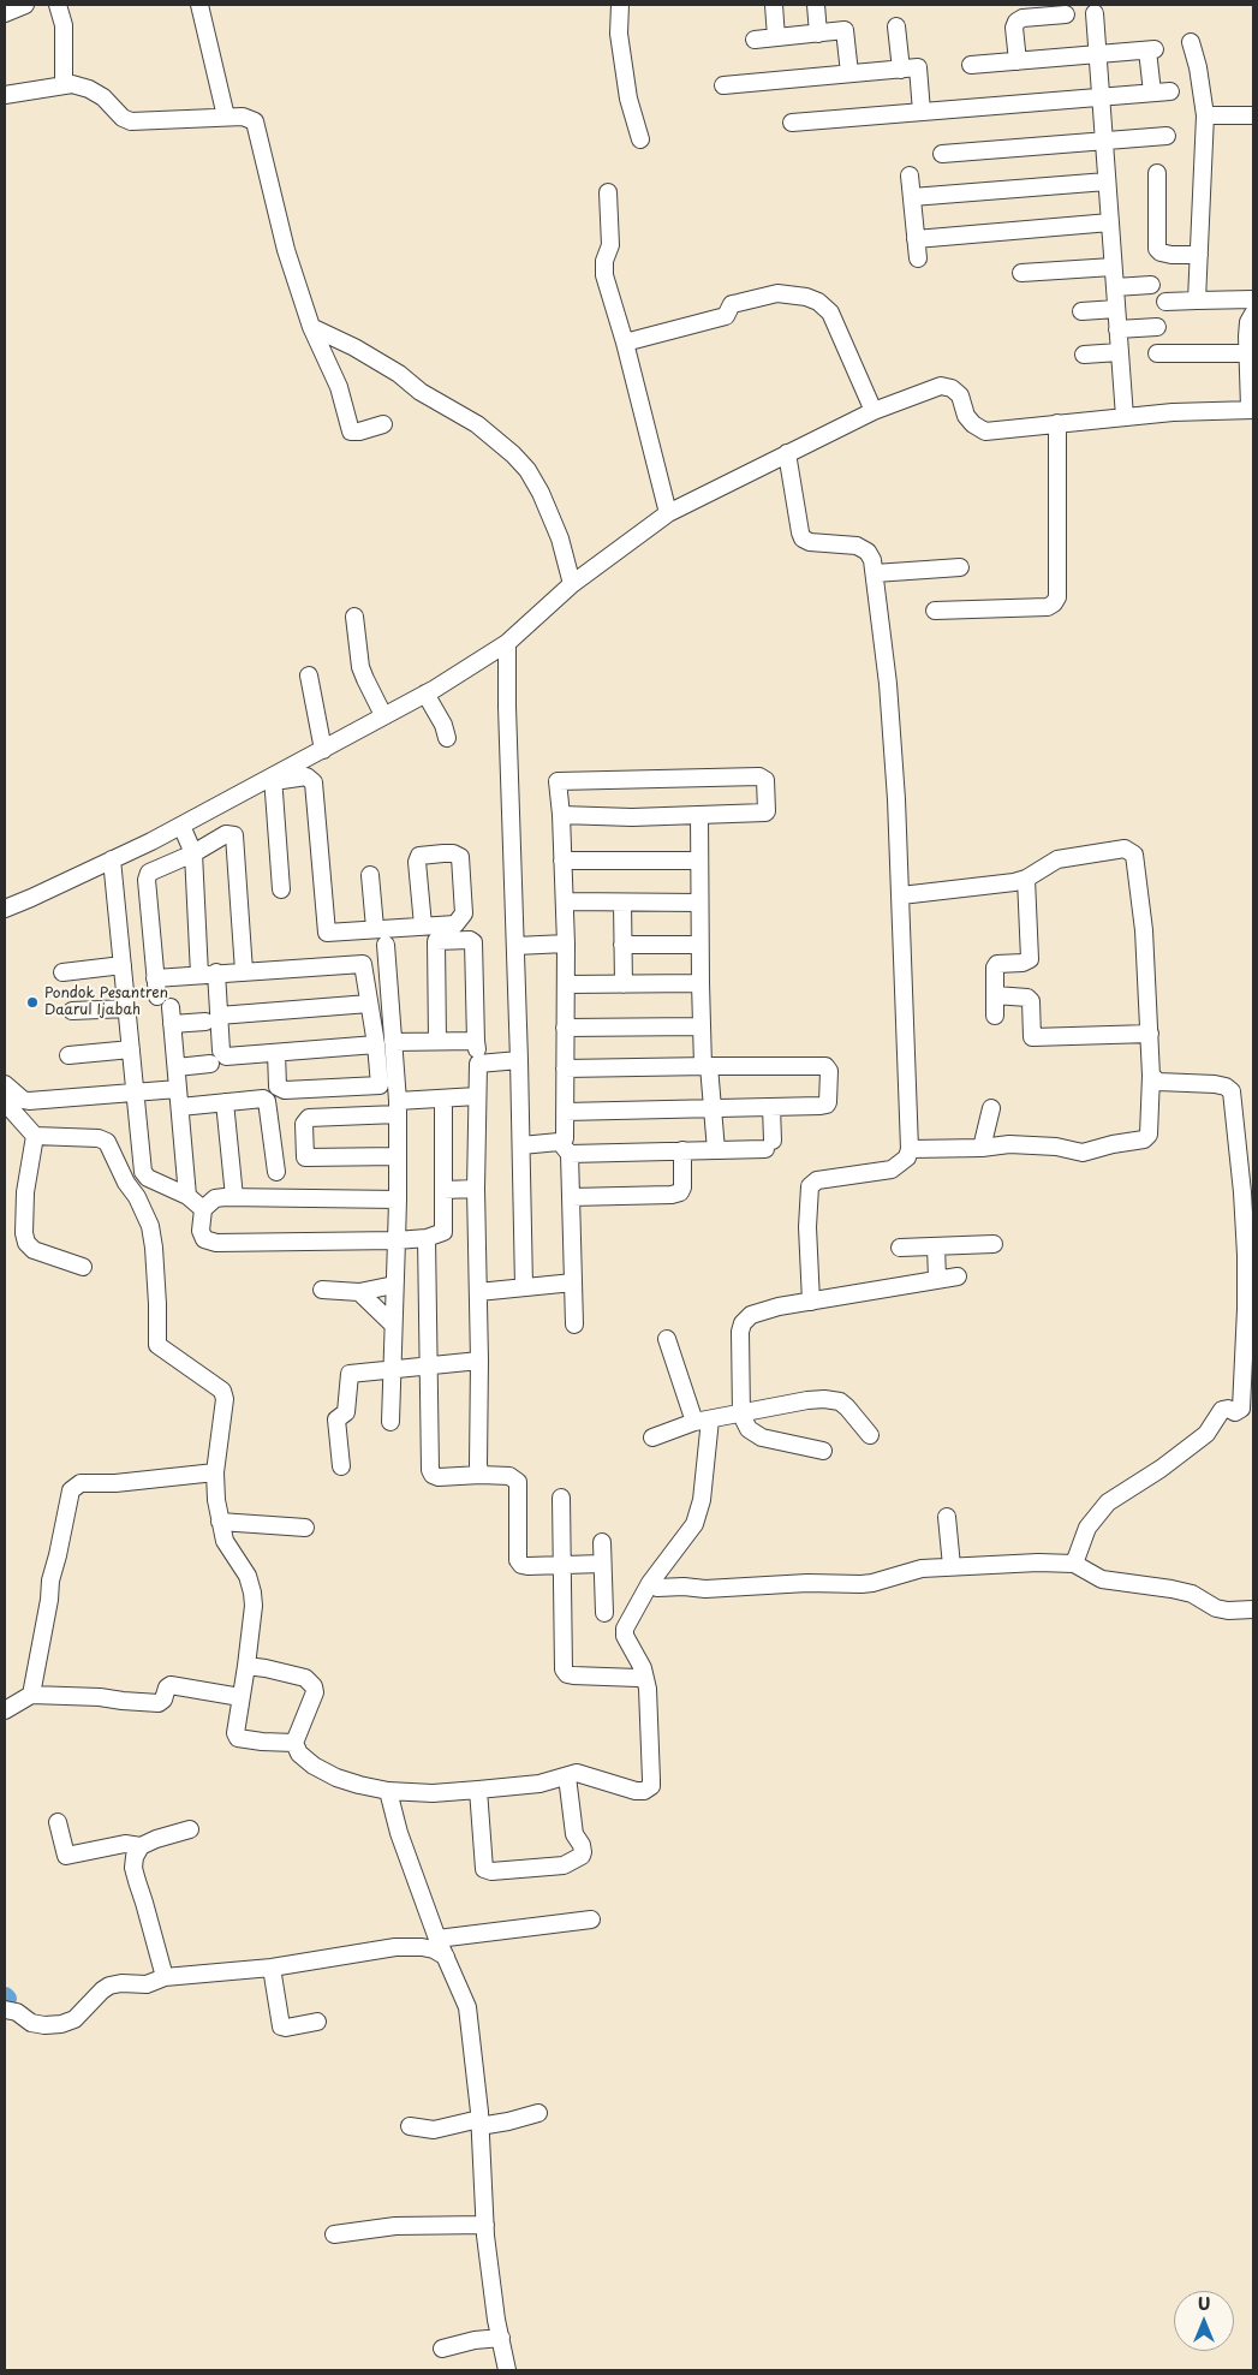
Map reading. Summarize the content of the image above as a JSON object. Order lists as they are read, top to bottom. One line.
{"places":["Pondok Pesantren Daarul Ijabah"],"north":"top"}
